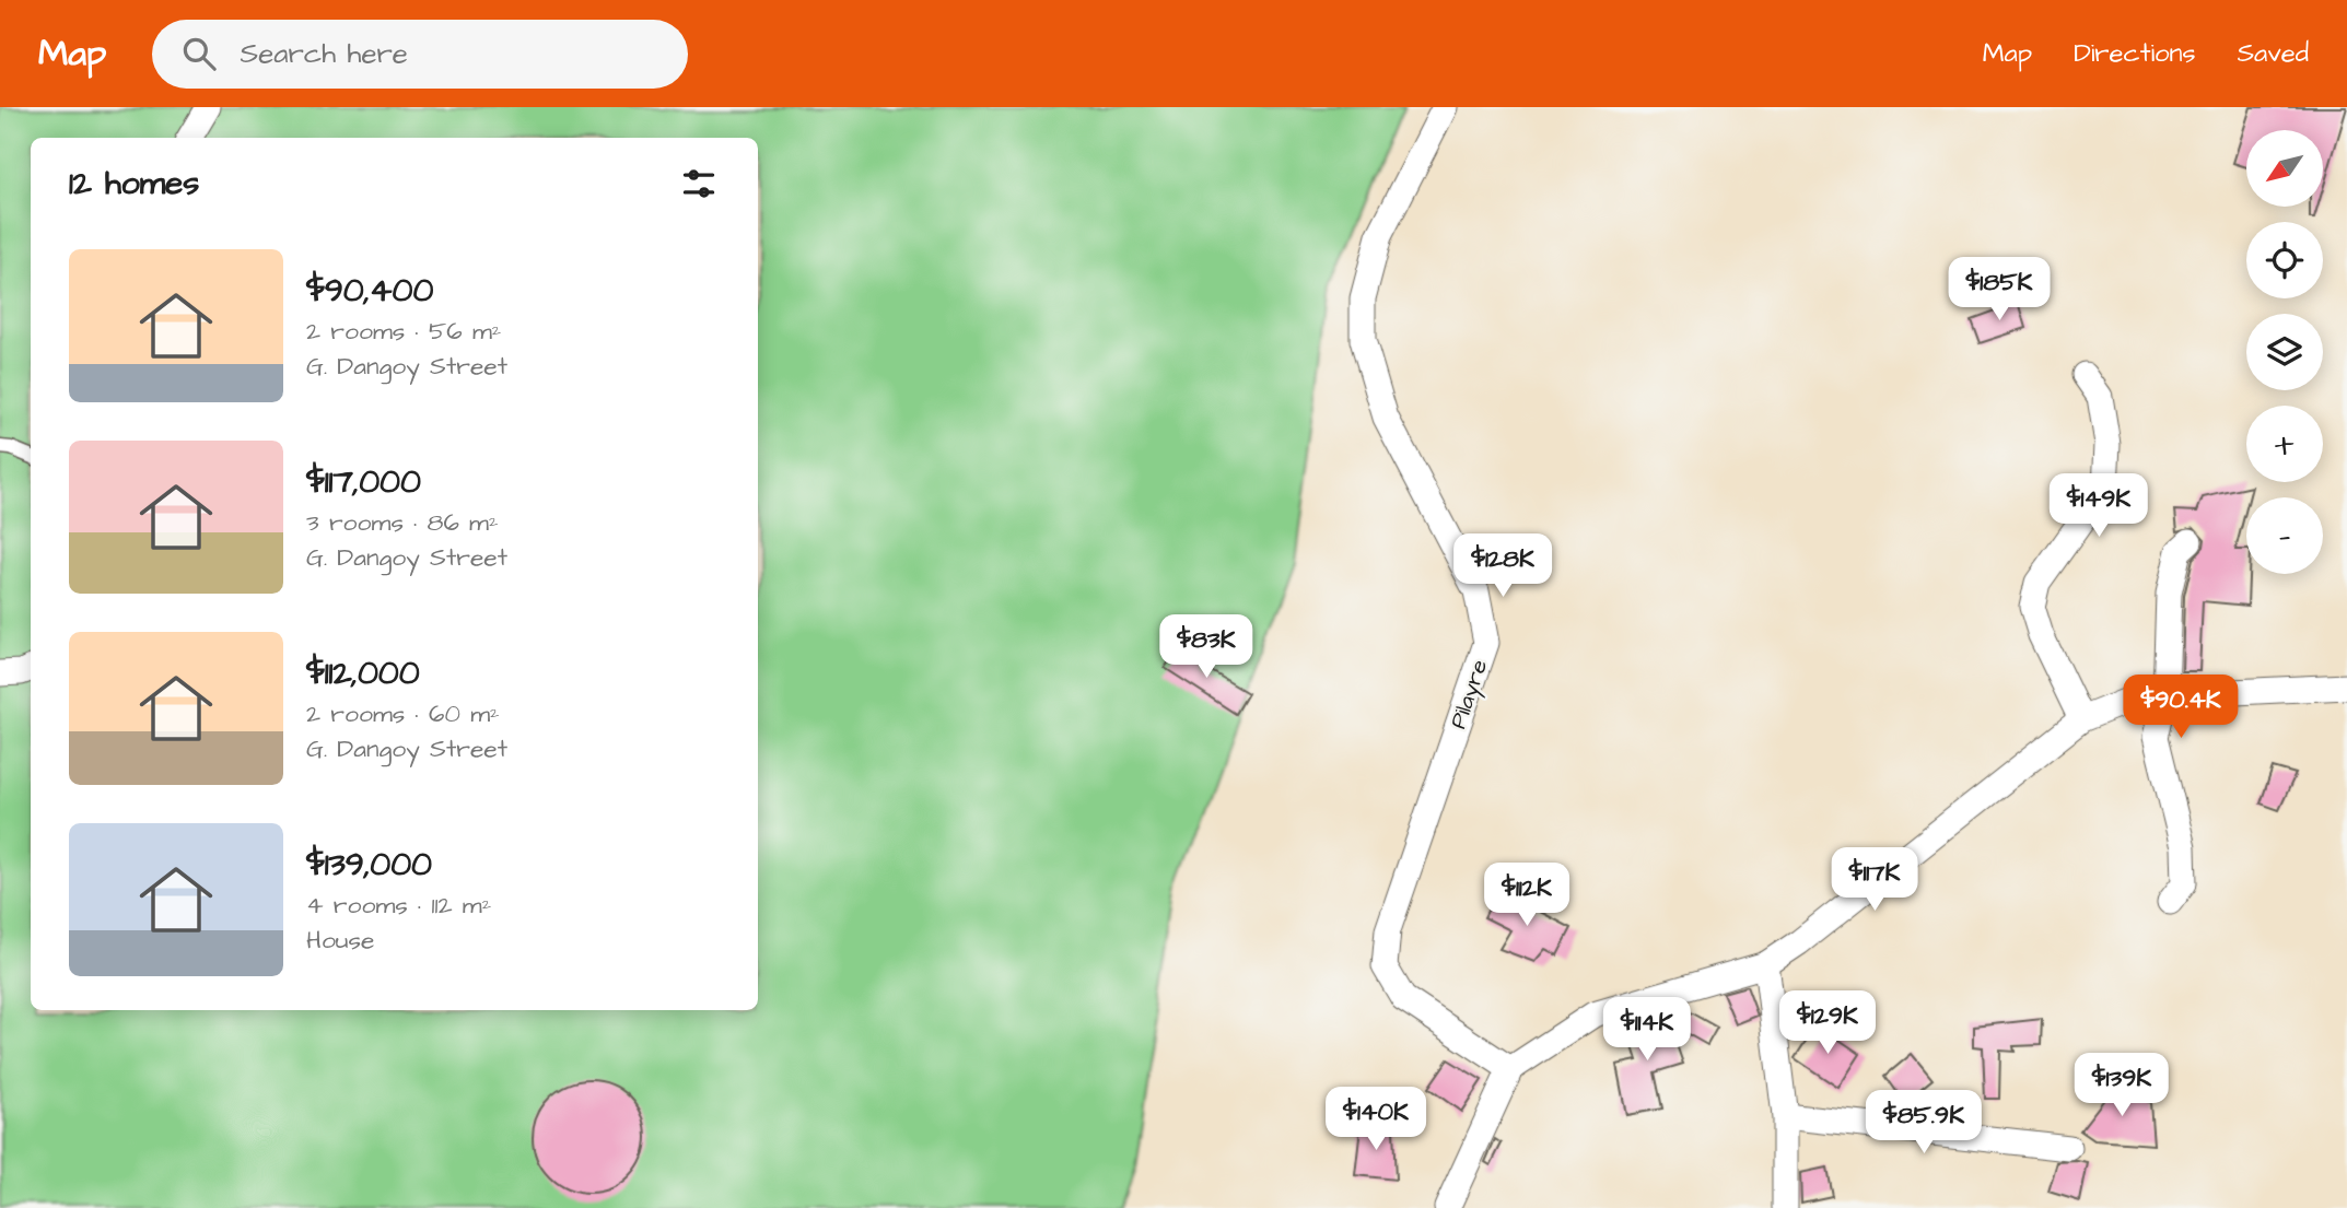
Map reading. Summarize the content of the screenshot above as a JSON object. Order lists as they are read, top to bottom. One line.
{"streets":{"street":["Pilayre"]},"north":"bottom left","page":{"header":"Map","search":"Search here","nav":["Map","Directions","Saved"],"map_buttons":["+","−"],"heading":"12 homes","list":[{"name":"$90,400","note":"2 rooms · 56 m² · G. Dangoy Street"},{"name":"$117,000","note":"3 rooms · 86 m² · G. Dangoy Street"},{"name":"$112,000","note":"2 rooms · 60 m² · G. Dangoy Street"},{"name":"$139,000","note":"4 rooms · 112 m² · House"}],"price":["$185K","$149K","$128K","$83K","$90.4K","$117K","$112K","$129K","$114K","$139K","$140K","$85.9K"]}}
